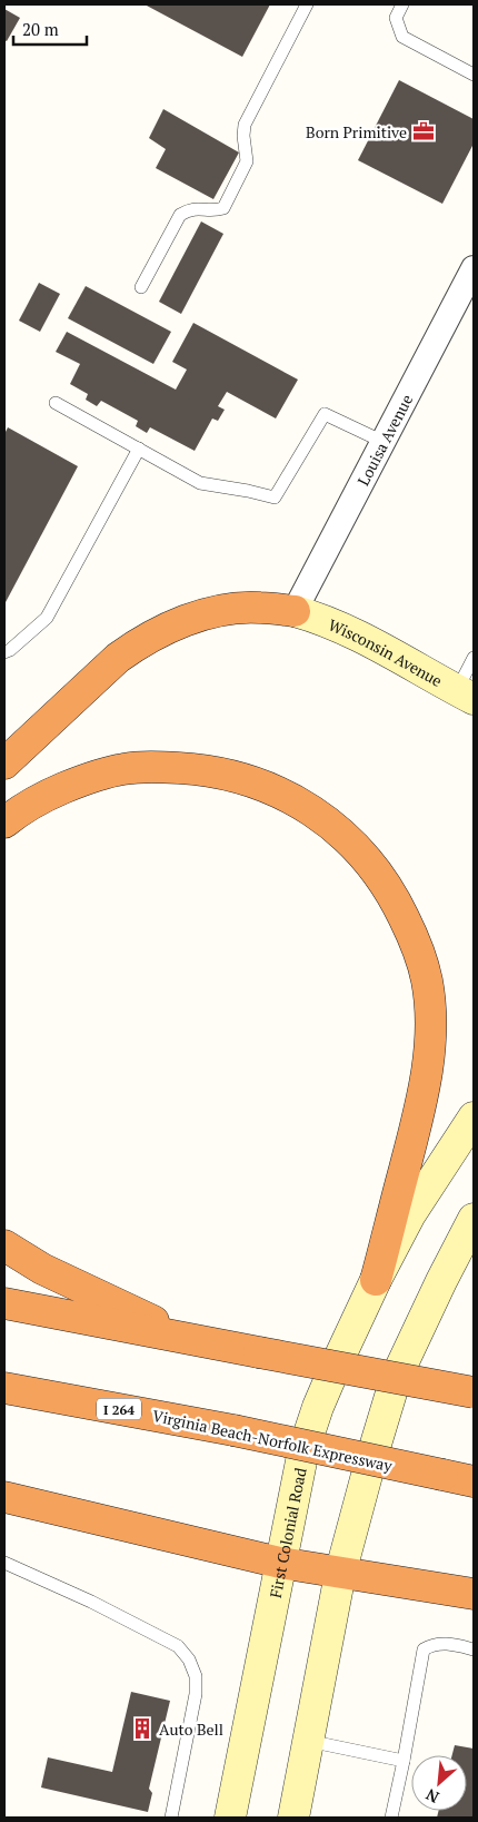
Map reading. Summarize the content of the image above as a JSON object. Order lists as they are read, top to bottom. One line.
{"streets":{"highway":["I 264","Virginia Beach-Norfolk Expressway"],"main road":["Wisconsin Avenue","First Colonial Road"],"street":["Louisa Avenue"]},"crossings":[["Louisa Avenue","Wisconsin Avenue"]],"places":{"office":["Born Primitive"],"building":["Auto Bell"]},"scale_bar":"20 m","north":"bottom left"}
